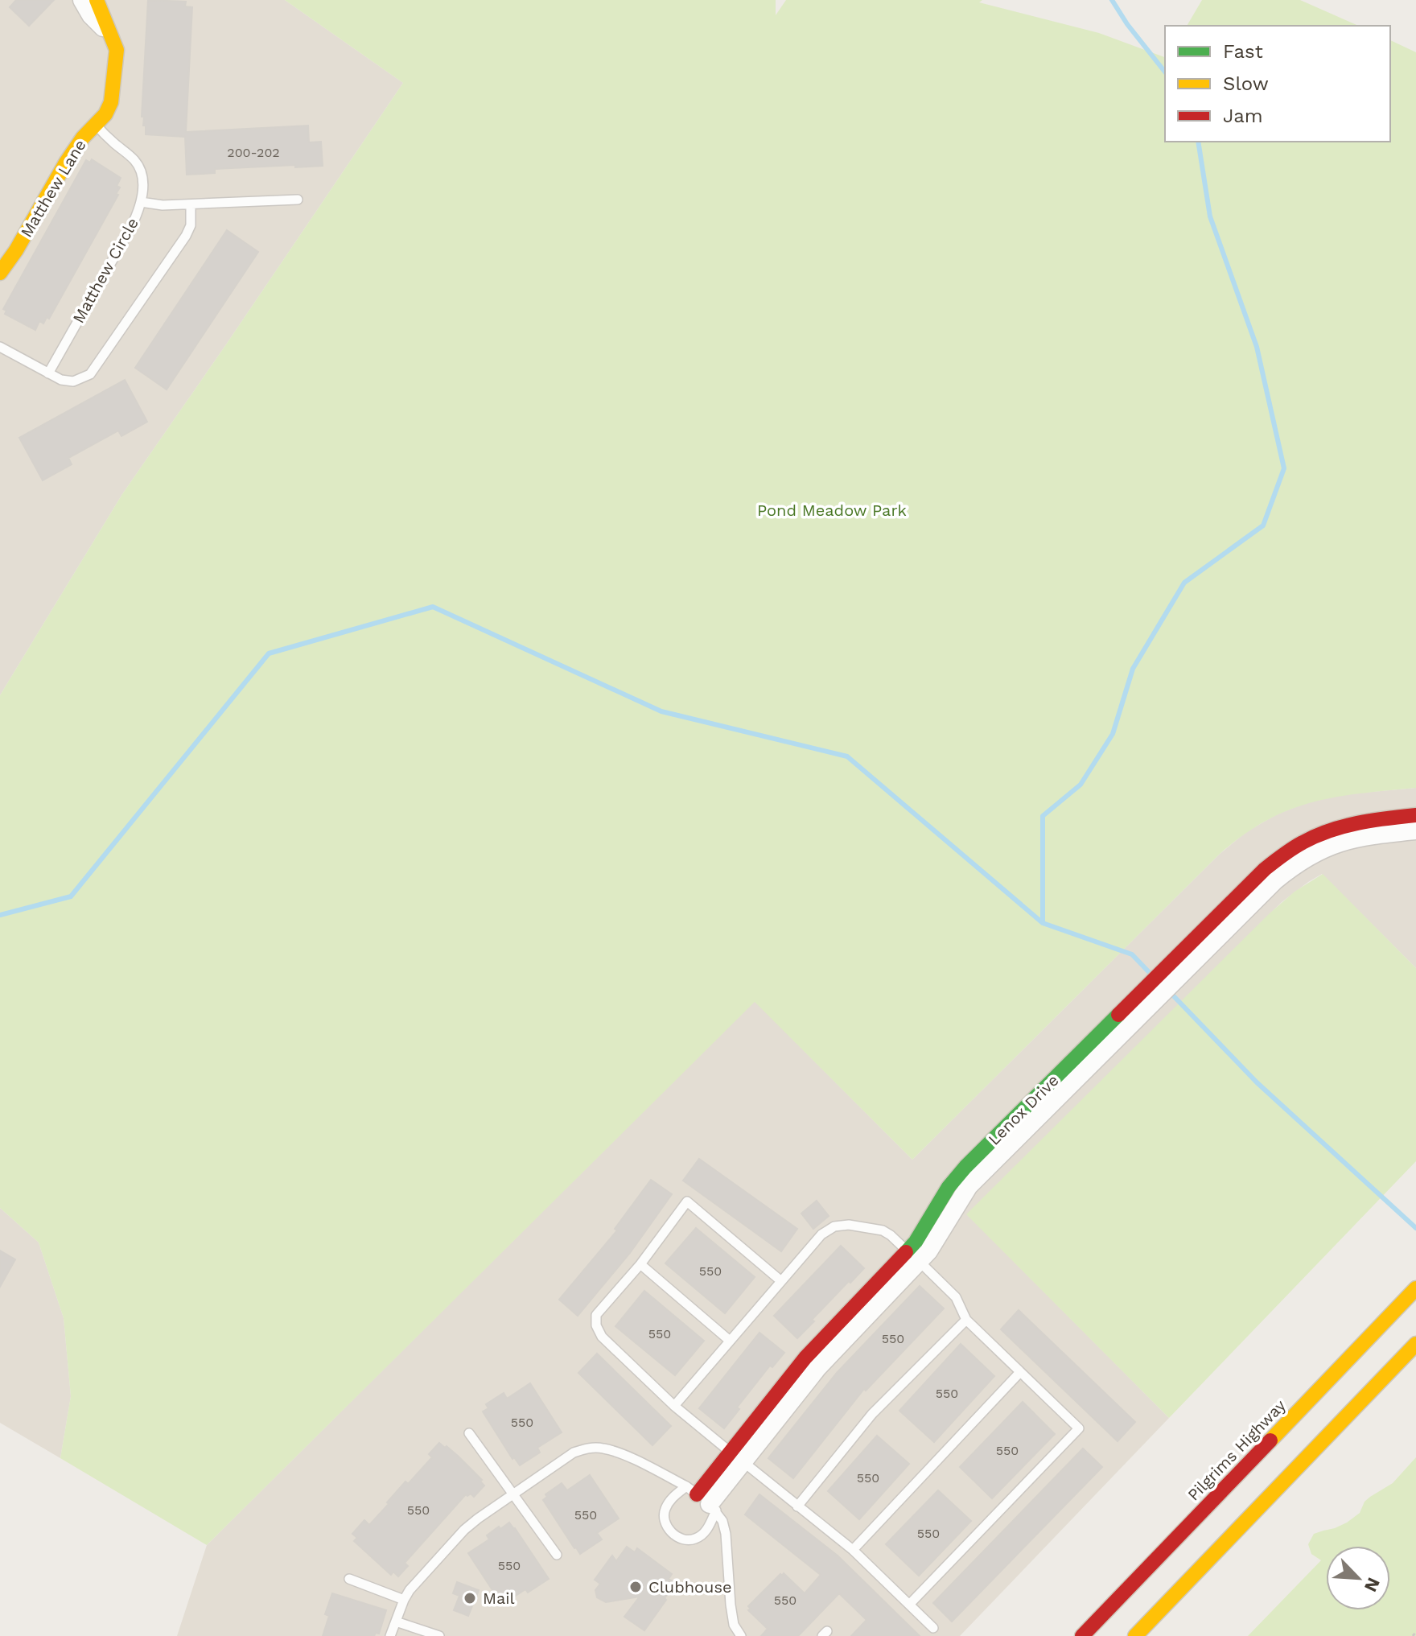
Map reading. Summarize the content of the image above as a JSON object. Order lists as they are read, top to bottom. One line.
{"streets":{"main road":["Matthew Lane","Lenox Drive","Pilgrims Highway"],"lane":["Matthew Circle"]},"crossings":[["Matthew Lane","Matthew Circle"]],"parks":["Pond Meadow Park"],"places":["Clubhouse","Mail"],"house_numbers":["200-202","550","550","550","550","550","550","550","550","550","550","550","550"],"legend":["Fast","Slow","Jam"],"north":"bottom right"}
